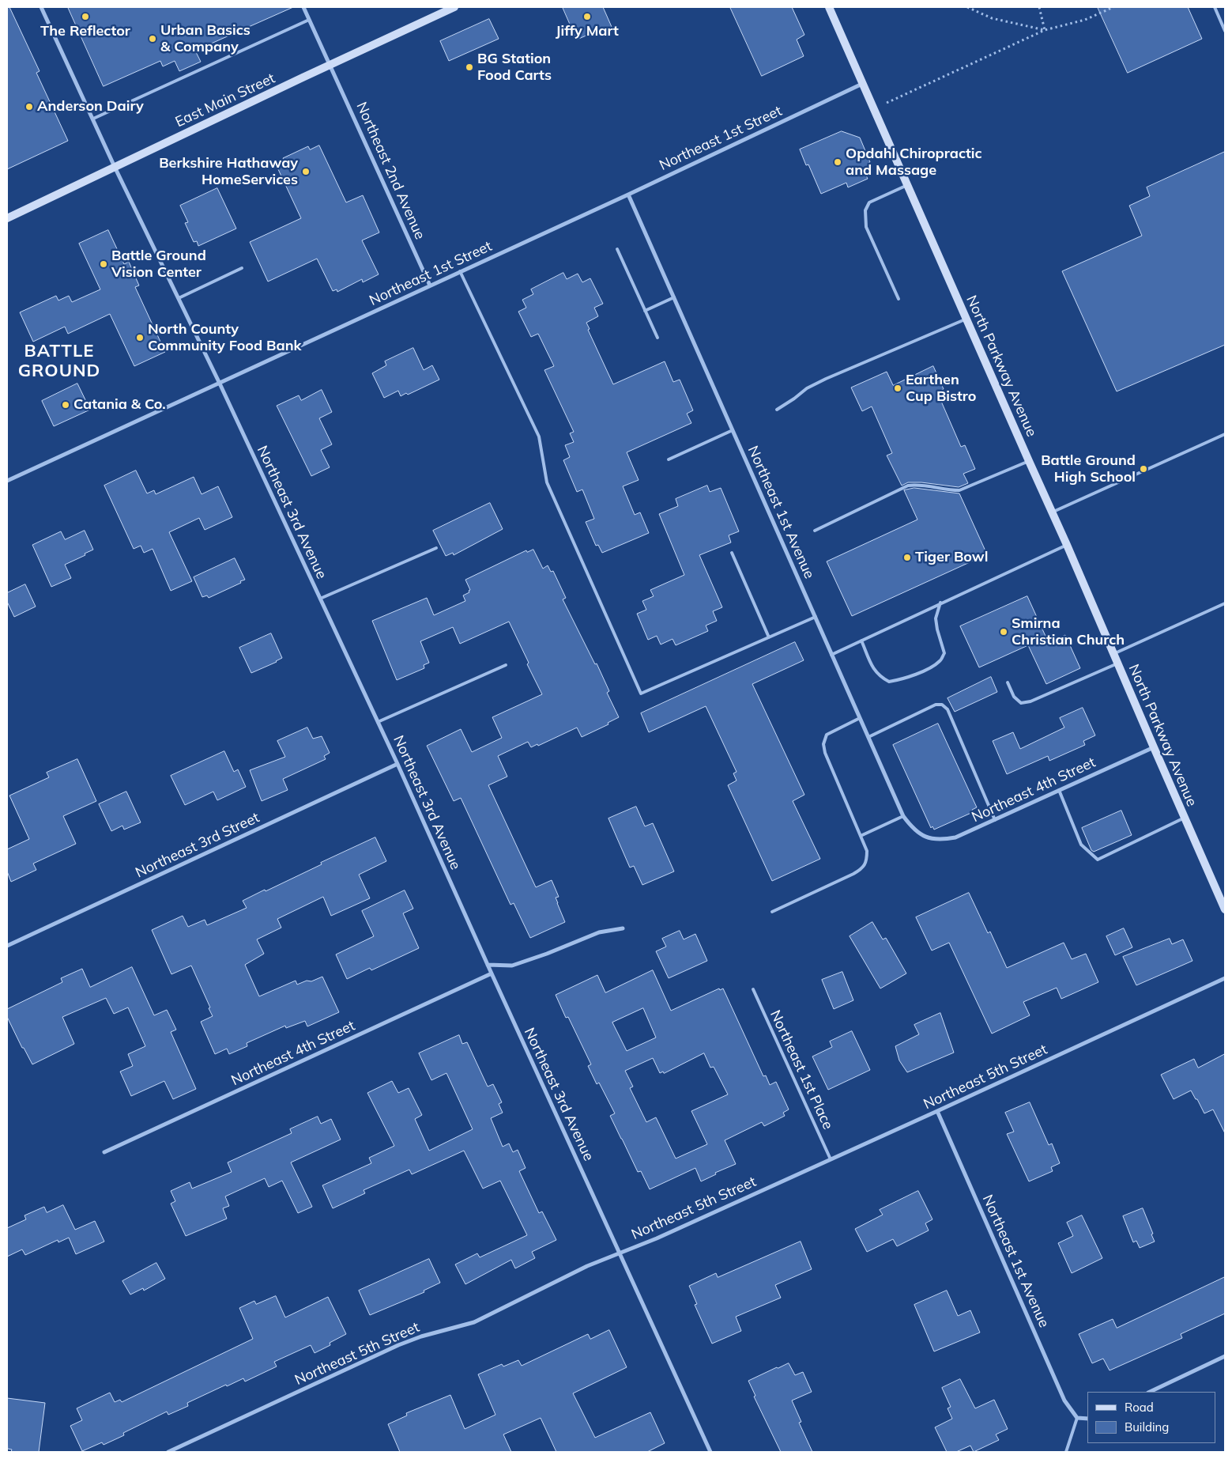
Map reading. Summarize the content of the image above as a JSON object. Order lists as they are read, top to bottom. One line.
{"streets":{"street":["East Main Street","Northeast 1st Street","Northeast 2nd Avenue","North Parkway Avenue","Northeast 3rd Avenue","Northeast 1st Avenue","Northeast 4th Street","Northeast 3rd Street","Northeast 5th Street"],"lane":["Northeast 1st Place"]},"crossings":[["East Main Street","Northeast 2nd Avenue"],["East Main Street","Northeast 3rd Avenue"],["Northeast 1st Street","Northeast 2nd Avenue"],["Northeast 1st Street","North Parkway Avenue"],["Northeast 1st Street","Northeast 3rd Avenue"],["Northeast 1st Street","Northeast 1st Avenue"],["North Parkway Avenue","Northeast 4th Street"],["Northeast 3rd Avenue","Northeast 4th Street"],["Northeast 3rd Avenue","Northeast 3rd Street"],["Northeast 3rd Avenue","Northeast 5th Street"],["Northeast 1st Avenue","Northeast 4th Street"],["Northeast 1st Avenue","Northeast 5th Street"],["Northeast 1st Place","Northeast 5th Street"]],"districts":["BATTLE GROUND"],"places":["The Reflector","Jiffy Mart","Urban Basics & Company","BG Station Food Carts","Anderson Dairy","Opdahl Chiropractic and Massage","Berkshire Hathaway HomeServices","Battle Ground Vision Center","North County Community Food Bank","Earthen Cup Bistro","Catania & Co.","Battle Ground High School","Tiger Bowl","Smirna Christian Church"],"legend":["Road","Building"]}
